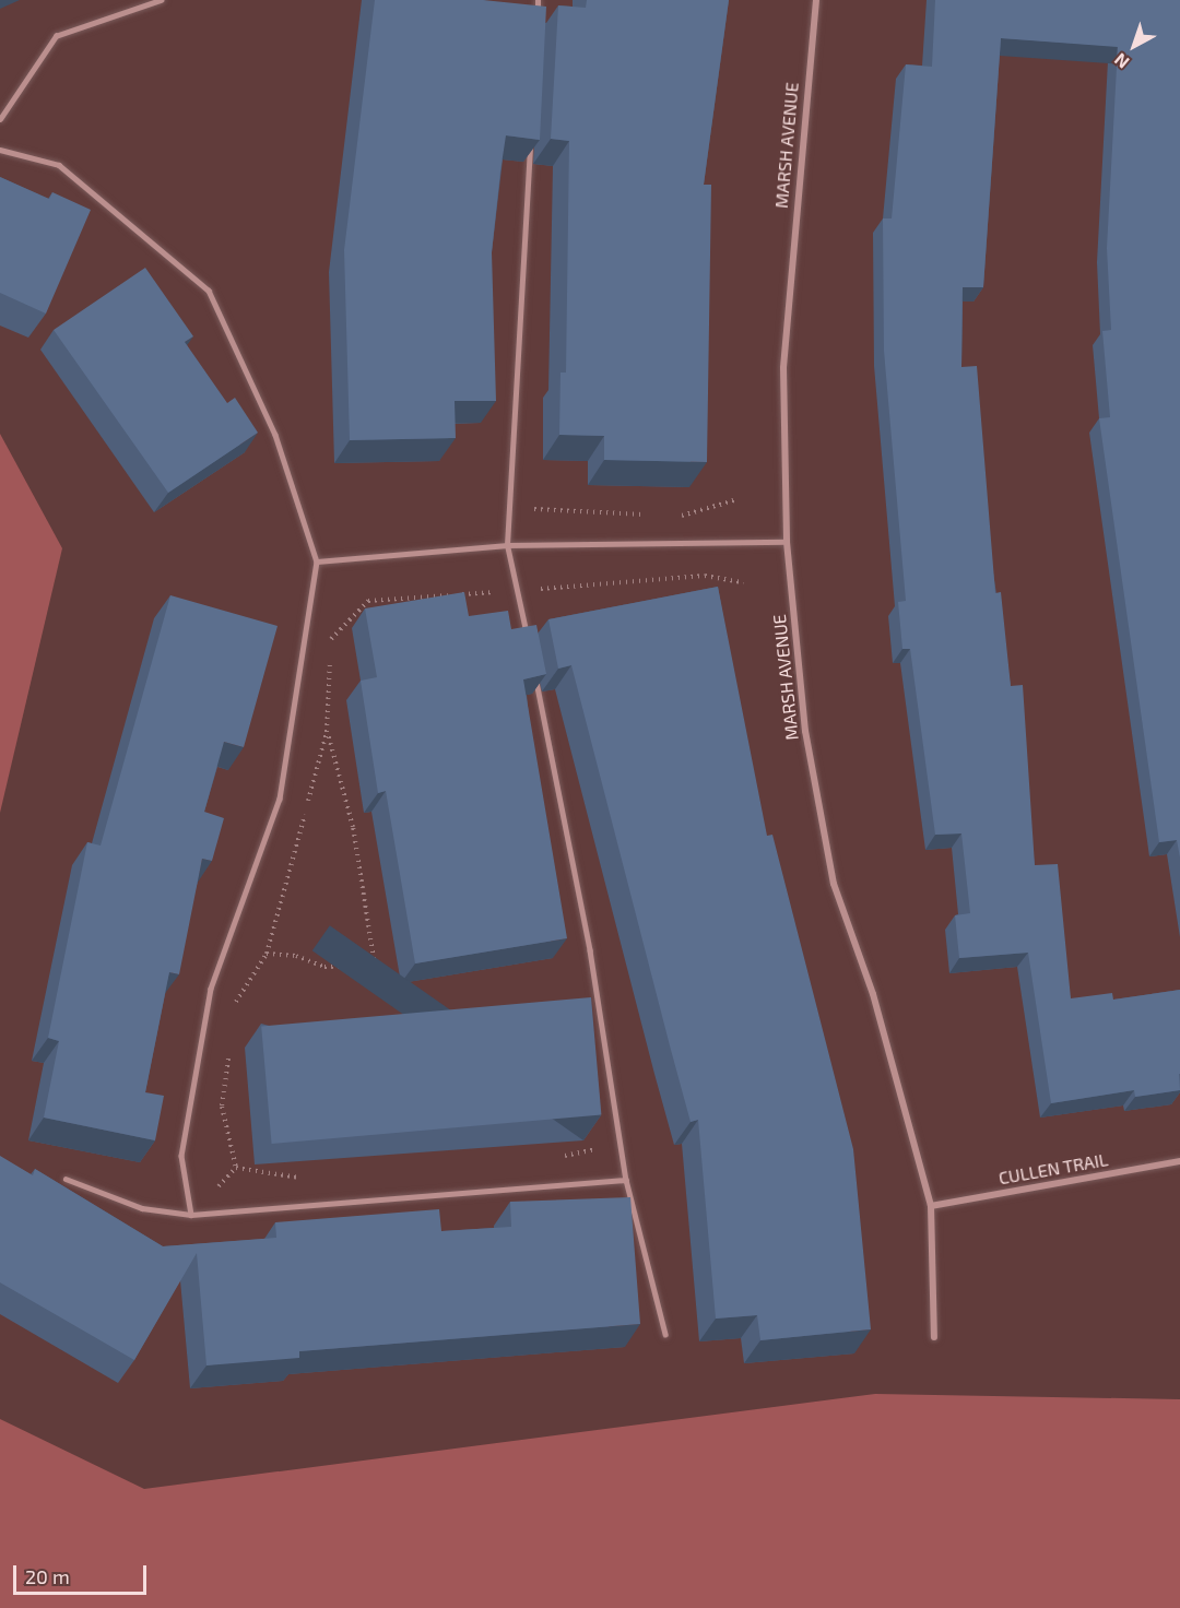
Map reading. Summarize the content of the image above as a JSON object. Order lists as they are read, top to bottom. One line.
{"streets":{"street":["MARSH AVENUE","CULLEN TRAIL"]},"crossings":[["MARSH AVENUE","CULLEN TRAIL"]],"scale_bar":"20 m","north":"bottom left"}
